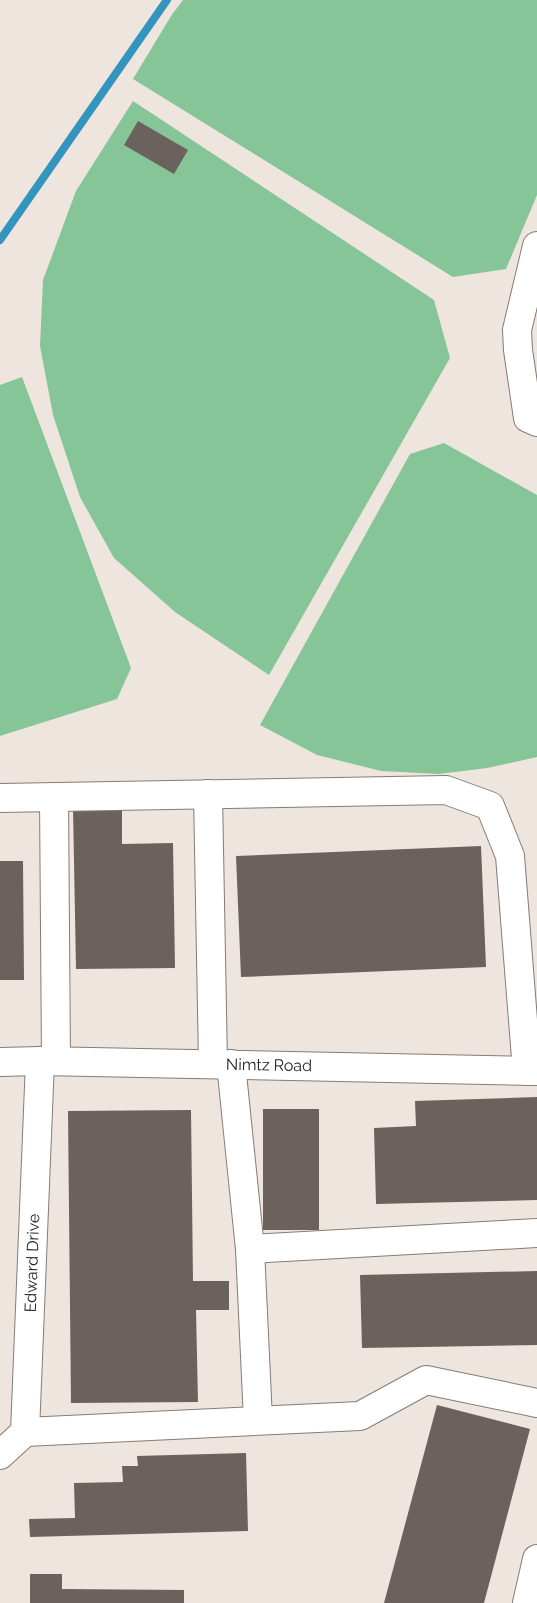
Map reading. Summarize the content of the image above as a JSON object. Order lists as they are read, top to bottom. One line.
{"streets":{"street":["Nimtz Road","Edward Drive"]},"crossings":[["Nimtz Road","Edward Drive"]]}
